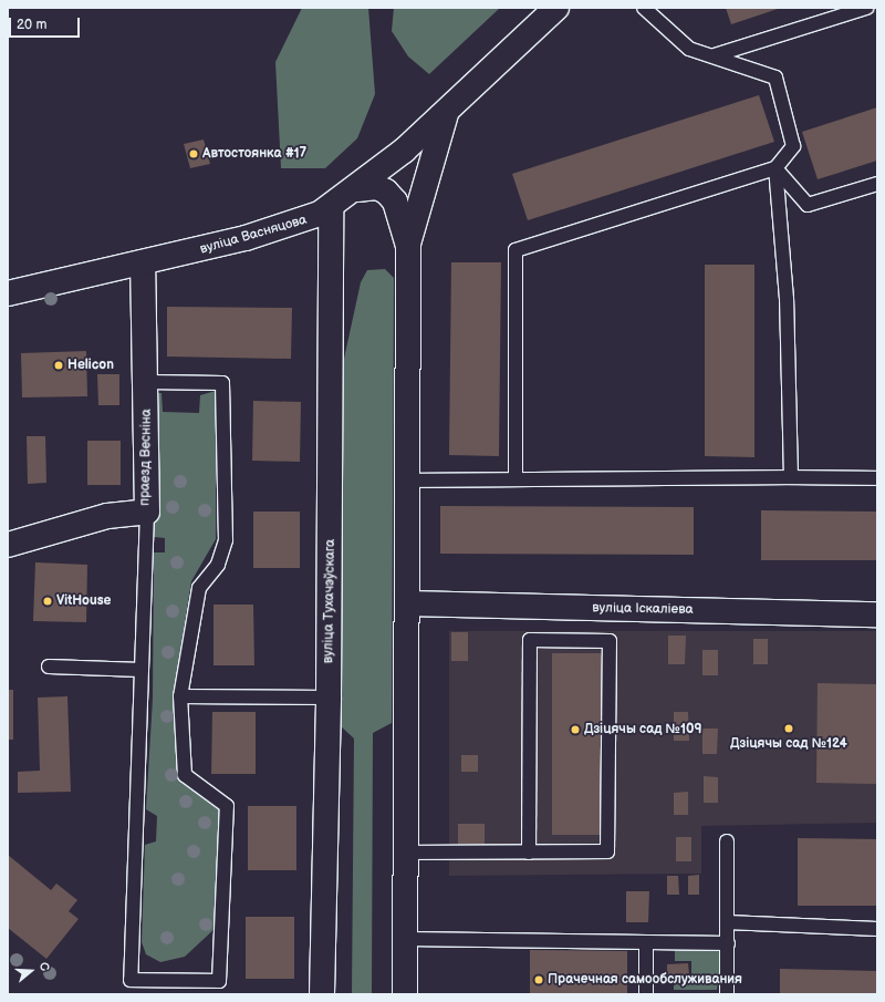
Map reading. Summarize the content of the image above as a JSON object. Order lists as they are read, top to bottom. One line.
{"streets":{"street":["вуліца Васняцова","праезд Весніна","вуліца Тухачэўскага","вуліца Іскаліева"]},"crossings":[["вуліца Васняцова","праезд Весніна"],["вуліца Васняцова","вуліца Тухачэўскага"]],"places":["Автостоянка #17","Helicon","VitHouse","Дзіцячы сад №124","Дзіцячы сад №109","Прачечная самообслуживания"],"scale_bar":"20 m","north":"right"}
